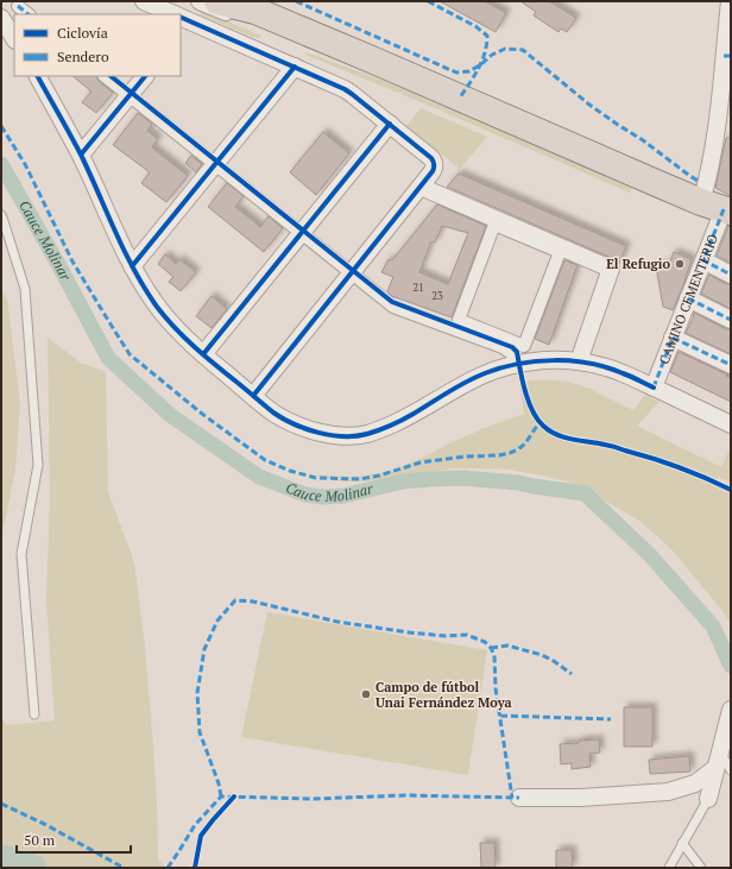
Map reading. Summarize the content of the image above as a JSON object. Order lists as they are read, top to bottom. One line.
{"streets":{"street":["CAMINO CEMENTERIO"]},"water":["Cauce Molinar"],"places":["El Refugio","Campo de fútbol Unai Fernández Moya"],"house_numbers":["21","23"],"legend":["Ciclovía","Sendero"],"scale_bar":"50 m"}
